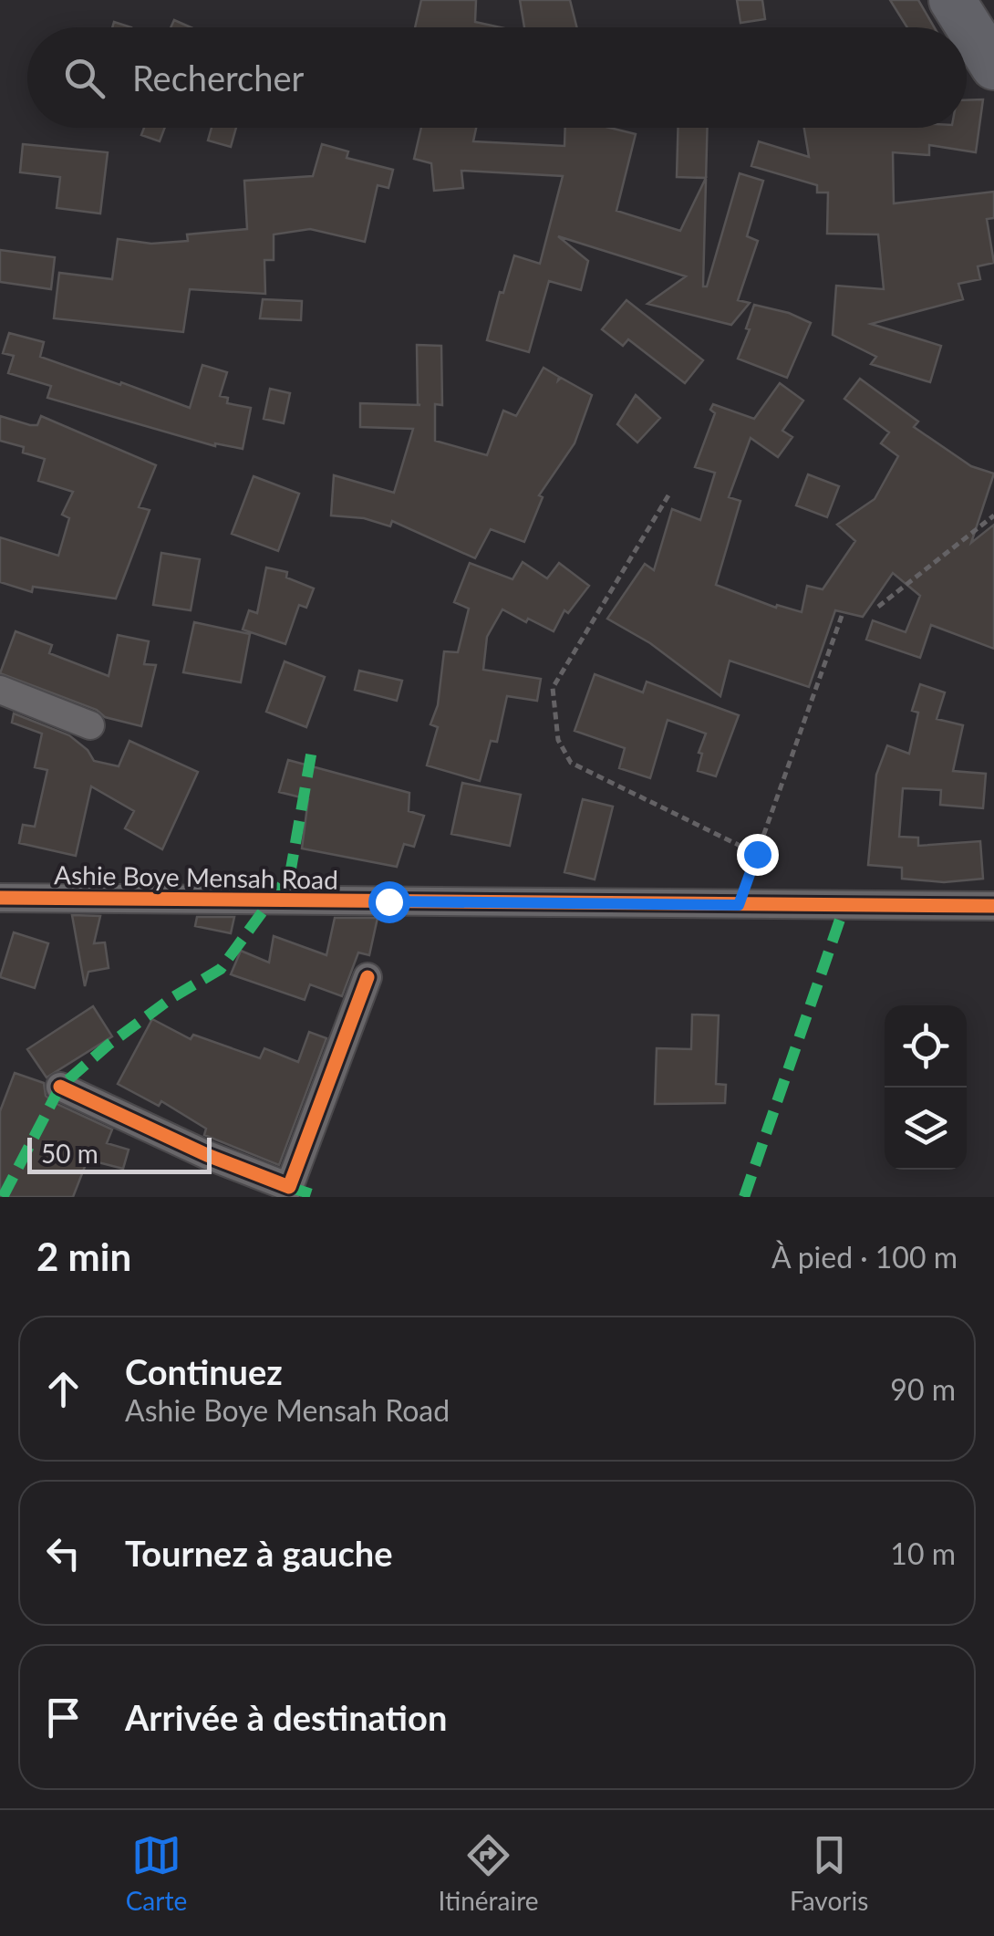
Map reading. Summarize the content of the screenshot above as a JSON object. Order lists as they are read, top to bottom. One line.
{"streets":{"street":["Ashie Boye Mensah Road"]},"scale_bar":"50 m","page":{"search":"Rechercher","scale":"50 m","heading":["2 min","À pied · 100 m"],"list":[["Continuez","Ashie Boye Mensah Road","90 m"],["Tournez à gauche","10 m"],"Arrivée à destination"],"nav":["Carte","Itinéraire","Favoris"]}}
